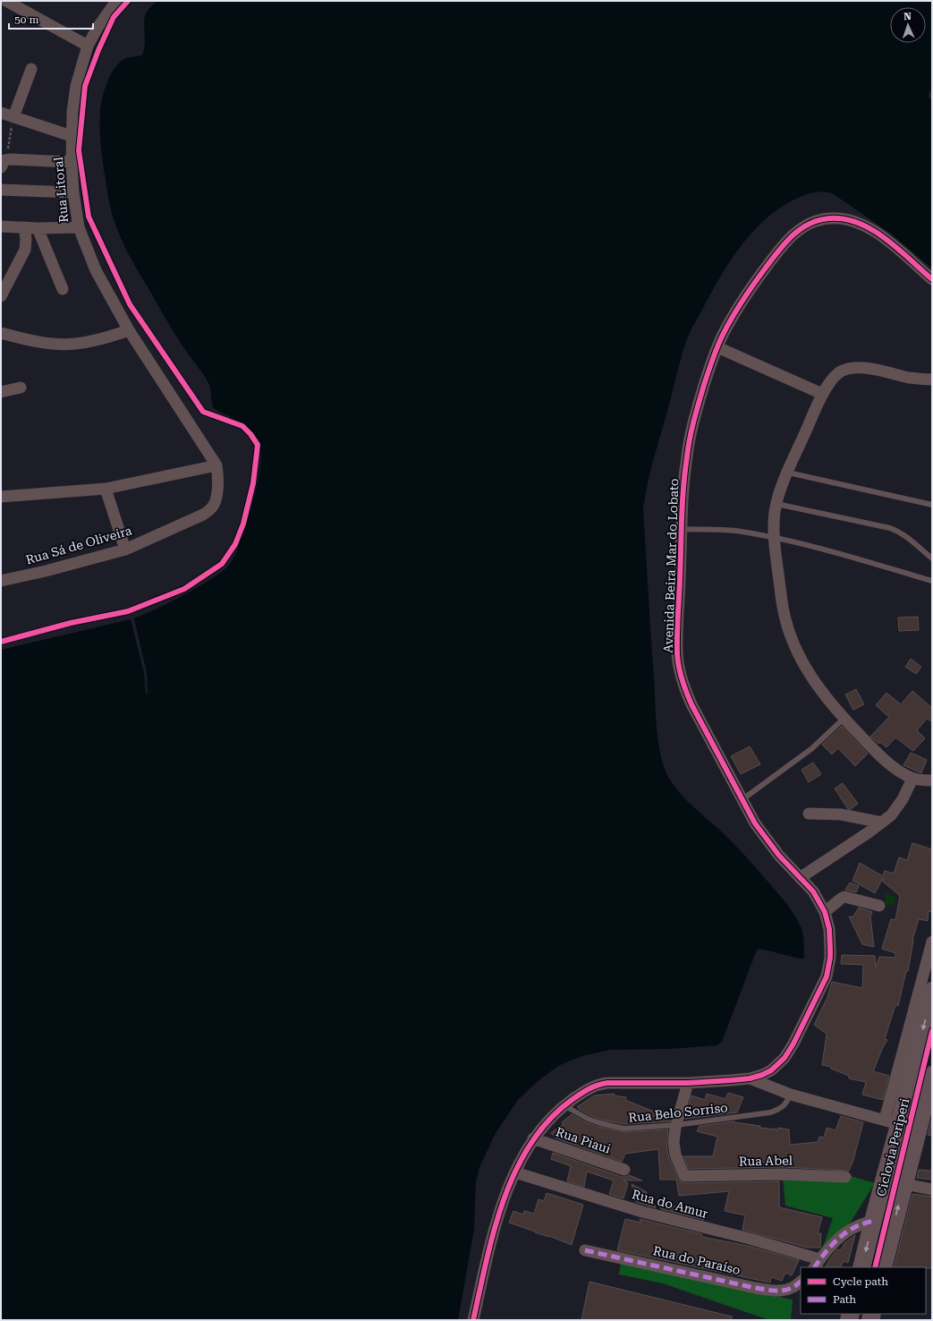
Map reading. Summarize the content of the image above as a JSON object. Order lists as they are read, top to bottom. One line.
{"streets":{"street":["Rua Litoral","Rua Sá de Oliveira","Avenida Beira Mar do Lobato","Rua Piaui","Rua Abel","Rua do Amur","Rua do Paraíso"],"lane":["Rua Belo Sorriso"],"cycle path":["Ciclovia Periperi"]},"crossings":[["Rua Litoral","Rua Sá de Oliveira"],["Avenida Beira Mar do Lobato","Rua Belo Sorriso"],["Avenida Beira Mar do Lobato","Rua Piaui"],["Avenida Beira Mar do Lobato","Rua do Amur"],["Rua Belo Sorriso","Rua Abel"]],"legend":["Cycle path","Path"],"scale_bar":"50 m","north":"top"}
